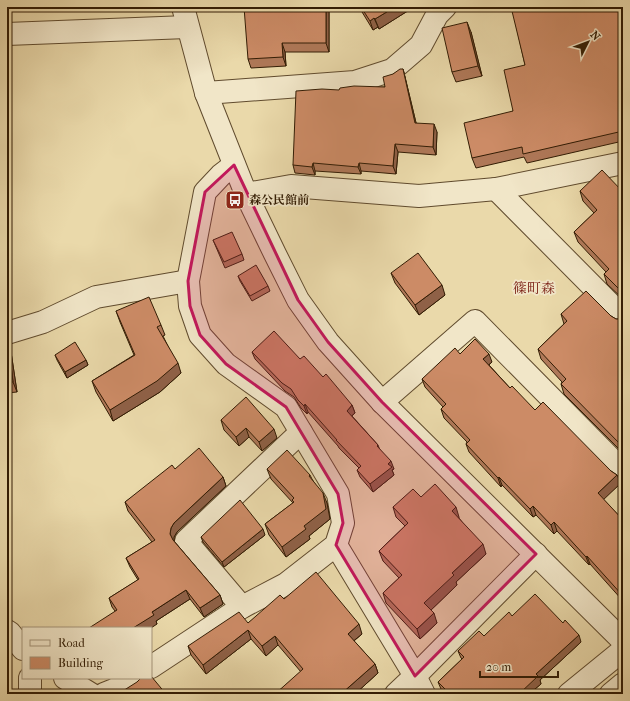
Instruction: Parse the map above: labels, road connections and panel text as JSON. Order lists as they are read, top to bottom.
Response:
{
  "districts": ["篠町森"],
  "places": {
    "bus stop": ["森公民館前"]
  },
  "legend": ["Road", "Building"],
  "scale_bar": "20 m",
  "north": "top right"
}
